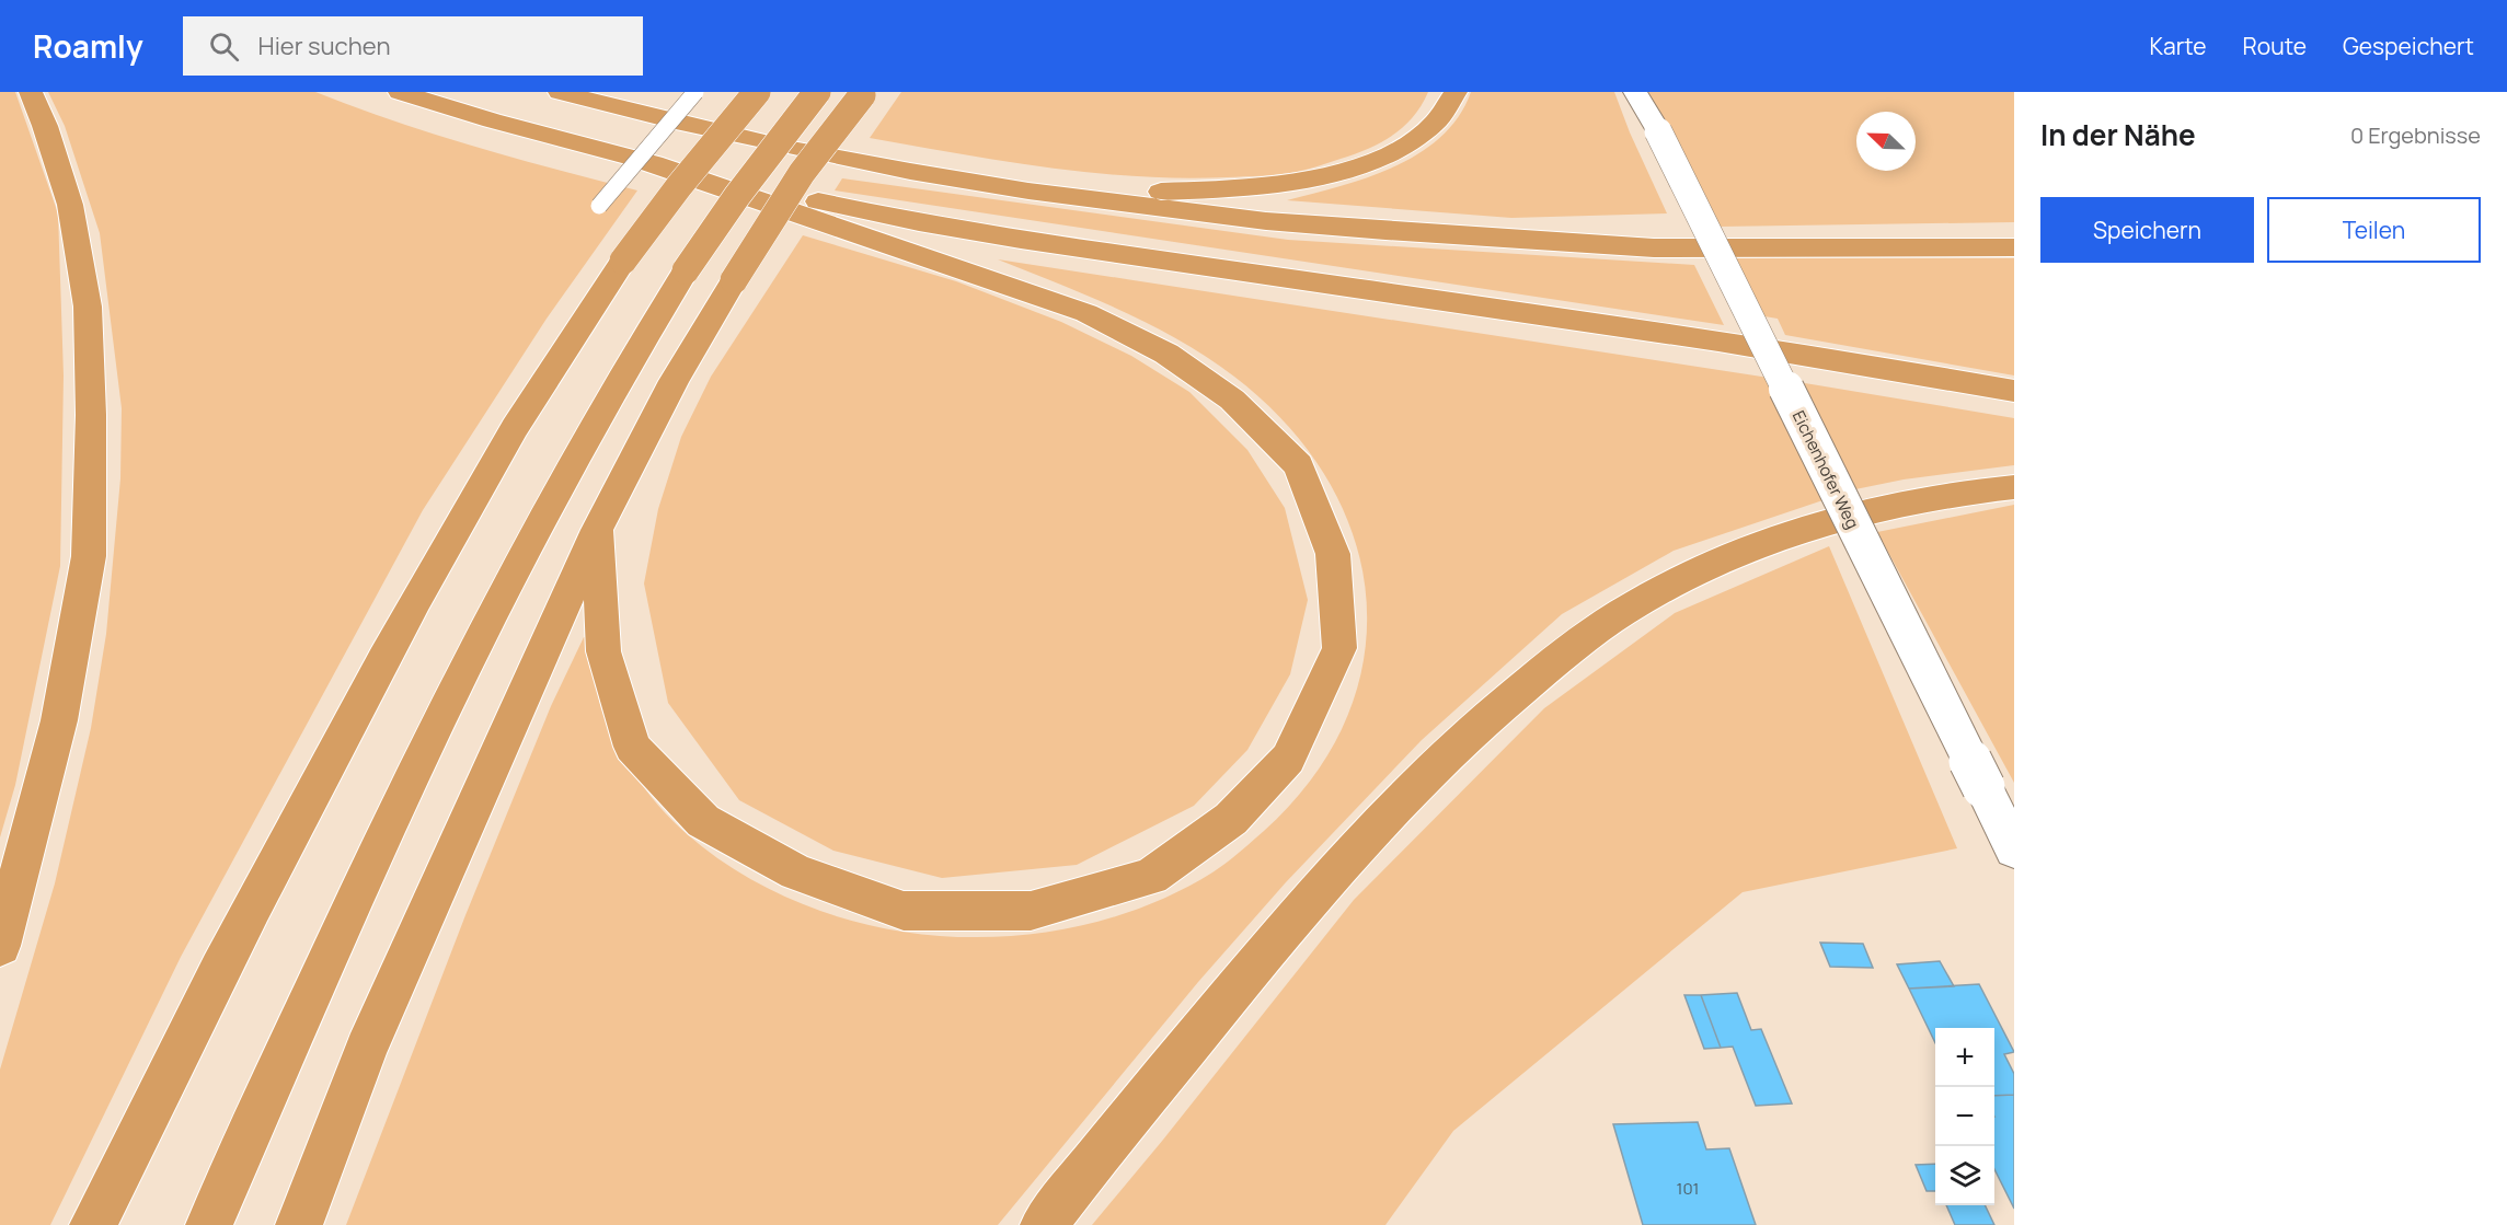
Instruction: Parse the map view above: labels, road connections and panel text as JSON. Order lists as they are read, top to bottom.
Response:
{
  "streets": {
    "street": ["Eichenhofer Weg"]
  },
  "house_numbers": ["101"],
  "north": "top left",
  "page": {
    "header": "Roamly",
    "search": "Hier suchen",
    "nav": ["Karte", "Route", "Gespeichert"],
    "heading": ["In der Nähe", "0 Ergebnisse"],
    "buttons": ["Speichern", "Teilen"],
    "map_buttons": ["+", "−"]
  }
}
